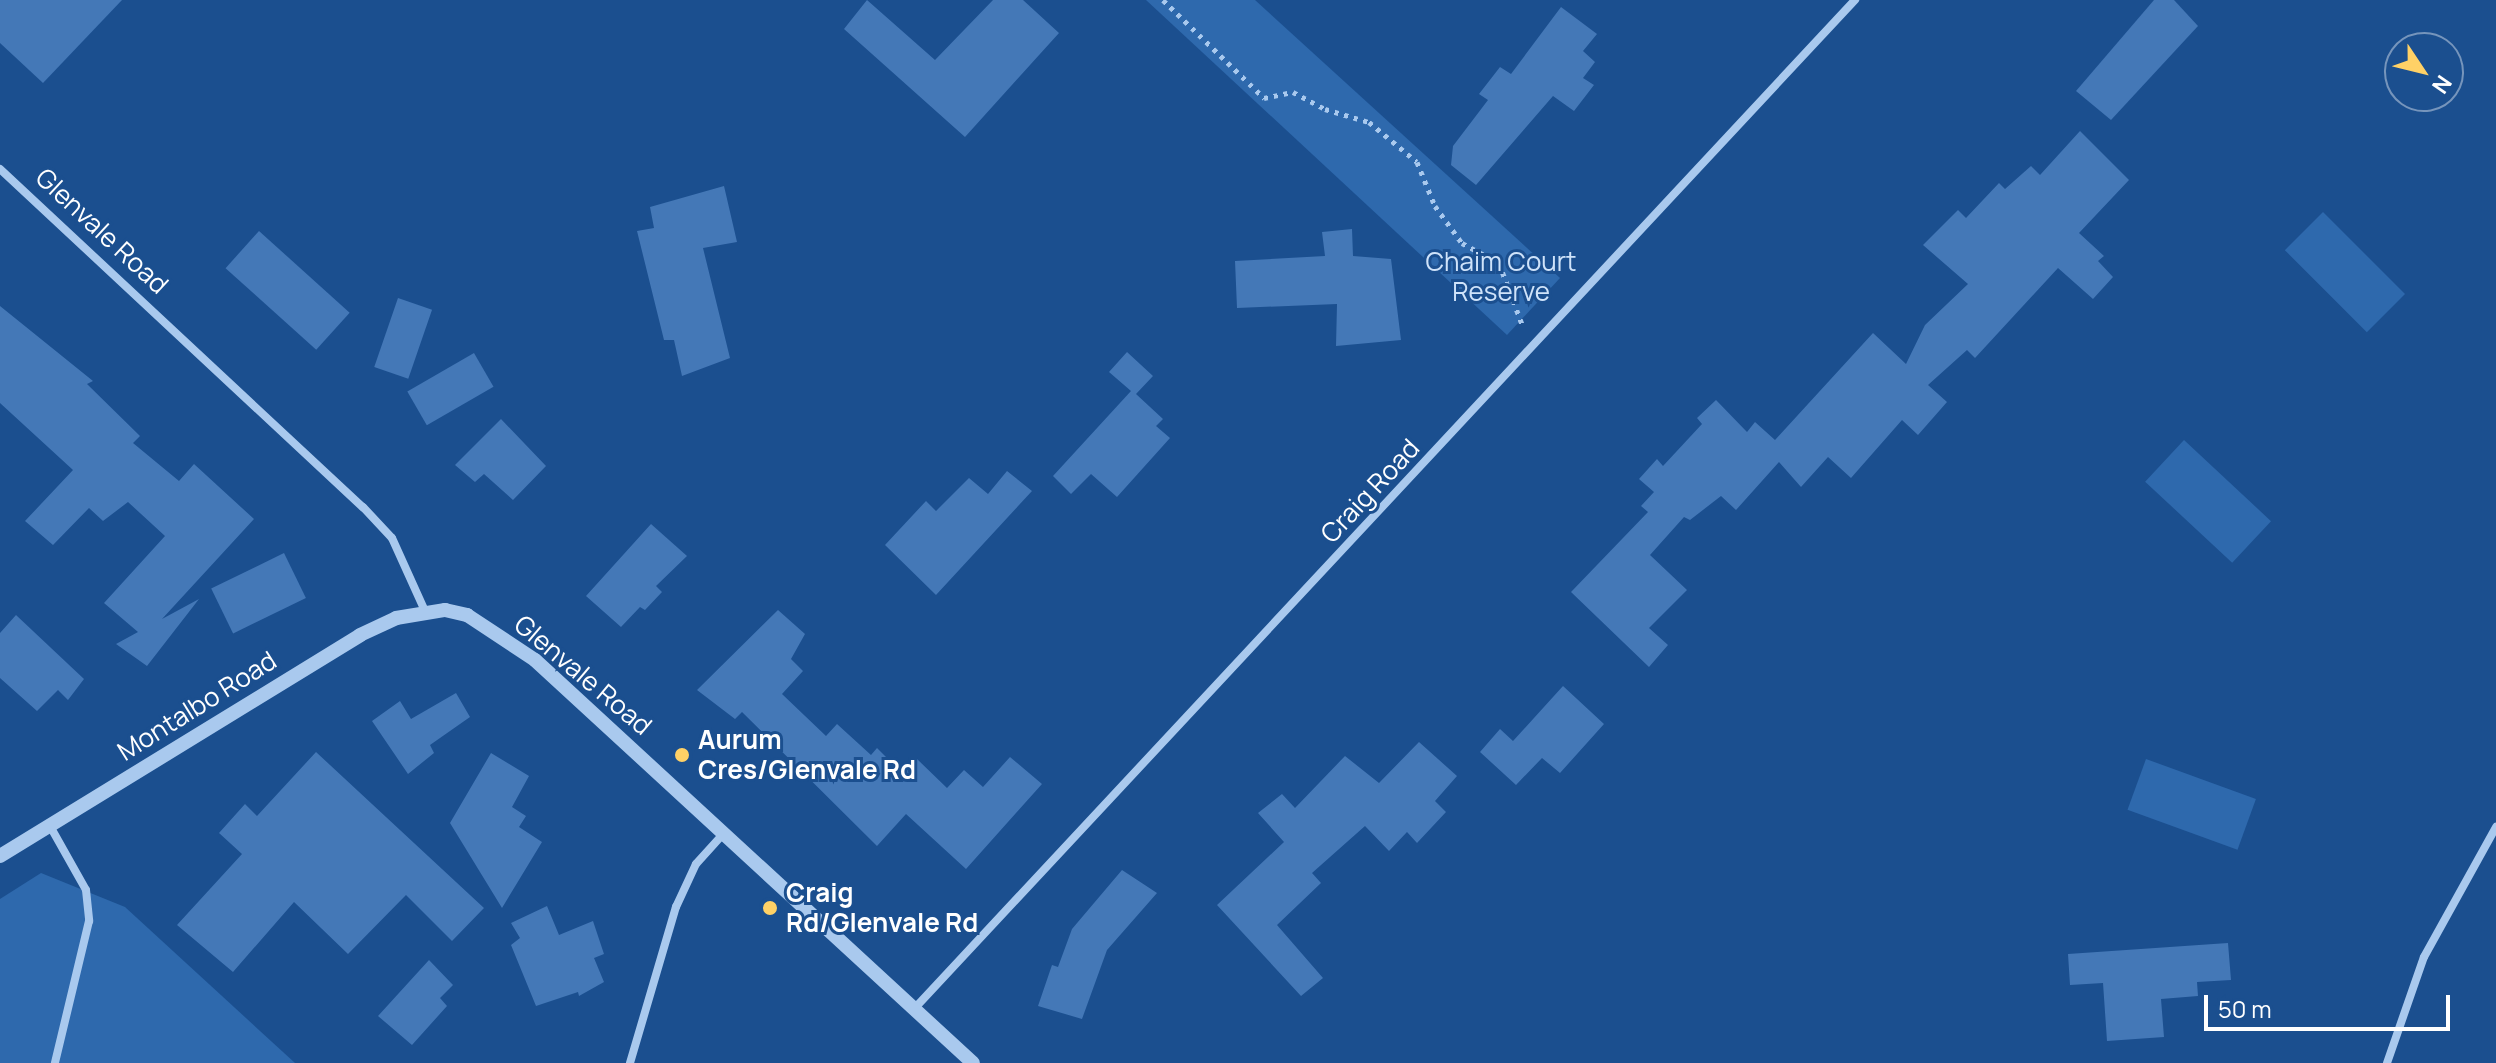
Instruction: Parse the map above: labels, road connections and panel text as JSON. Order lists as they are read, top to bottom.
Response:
{
  "streets": {
    "street": ["Glenvale Road", "Craig Road", "Montalbo Road"]
  },
  "crossings": [
    ["Glenvale Road", "Craig Road"],
    ["Glenvale Road", "Montalbo Road"]
  ],
  "parks": ["Chaim Court Reserve"],
  "places": ["Aurum Cres/Glenvale Rd", "Craig Rd/Glenvale Rd"],
  "scale_bar": "50 m",
  "north": "bottom right"
}
